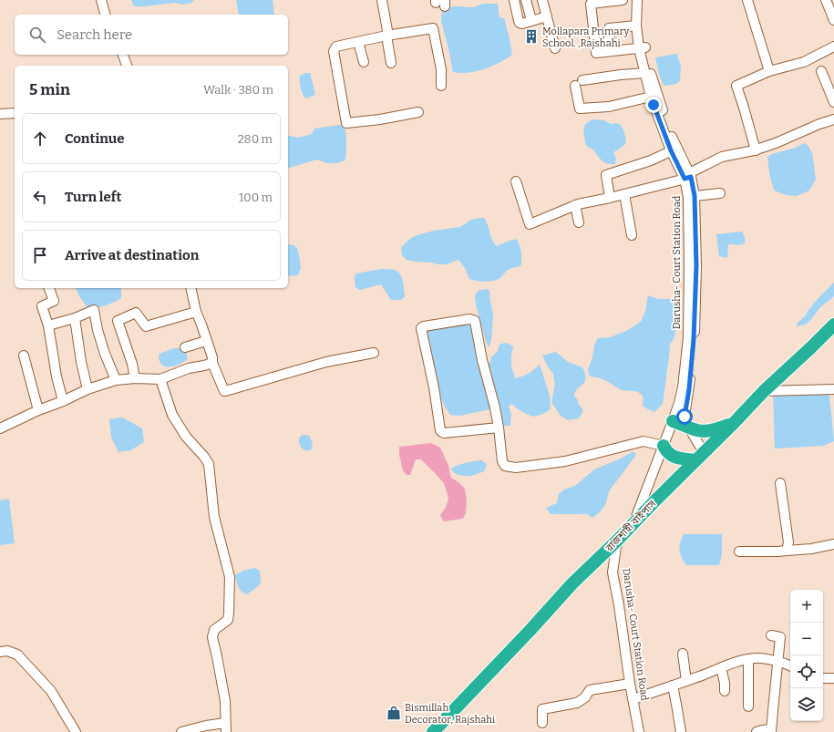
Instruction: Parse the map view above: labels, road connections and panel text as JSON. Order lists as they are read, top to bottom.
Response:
{
  "streets": {
    "highway": ["রাজশাহী বাইপাস"],
    "street": ["Darusha- Court Station Road"]
  },
  "crossings": [
    ["Darusha- Court Station Road", "রাজশাহী বাইপাস"]
  ],
  "places": {
    "building": ["Mollapara Primary School. ,Rajshahi"],
    "shop": ["Bismillah Decorator, Rajshahi"]
  },
  "page": {
    "search": "Search here",
    "heading": ["5 min", "Walk · 380 m"],
    "list": [
      ["Continue", "280 m"],
      ["Turn left", "100 m"],
      "Arrive at destination"
    ],
    "map_buttons": ["+", "−"]
  }
}
